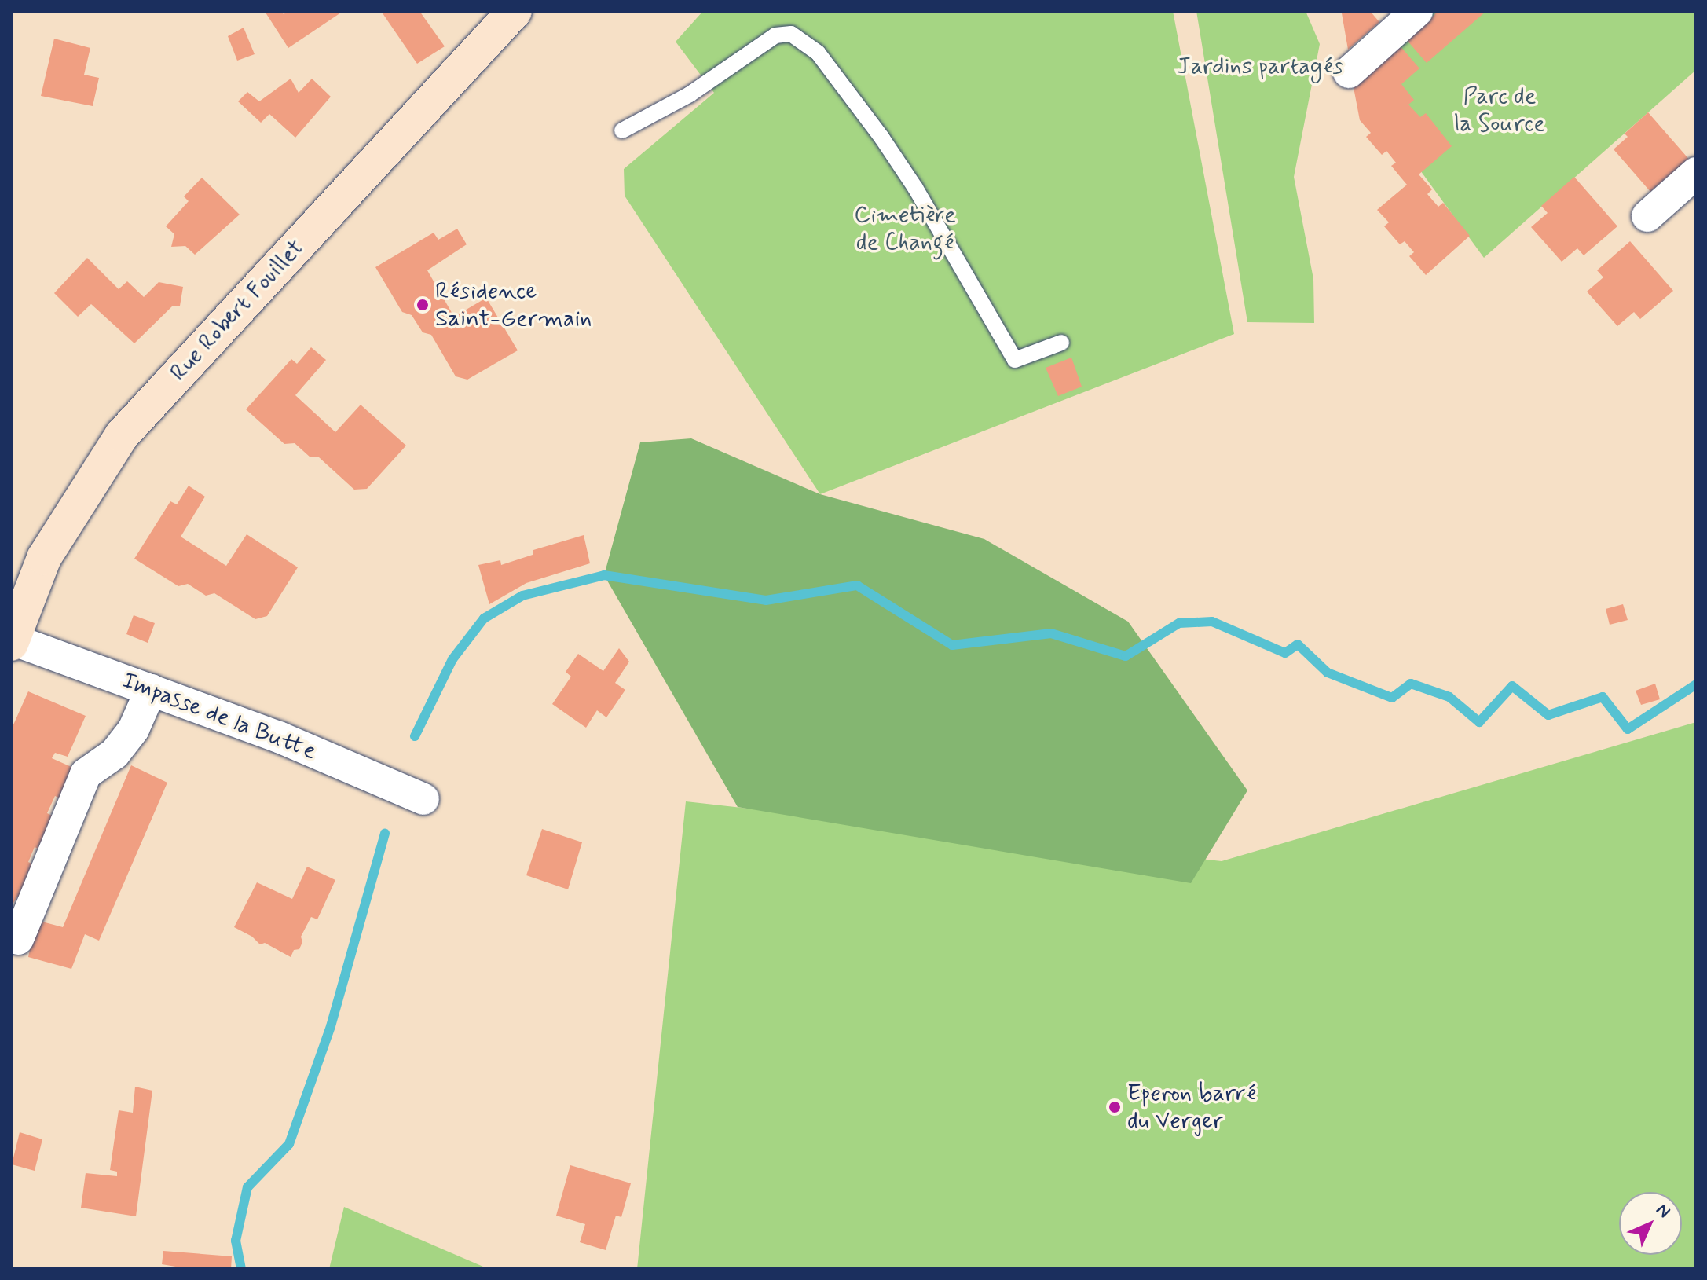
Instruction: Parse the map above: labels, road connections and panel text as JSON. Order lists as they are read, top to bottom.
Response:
{
  "streets": {
    "street": ["Rue Robert Fouillet", "Impasse de la Butte"]
  },
  "crossings": [
    ["Rue Robert Fouillet", "Impasse de la Butte"]
  ],
  "parks": ["Jardins partagés", "Parc de la Source", "Cimetière de Changé"],
  "places": ["Résidence Saint-Germain", "Eperon barré du Verger"],
  "north": "top right"
}
